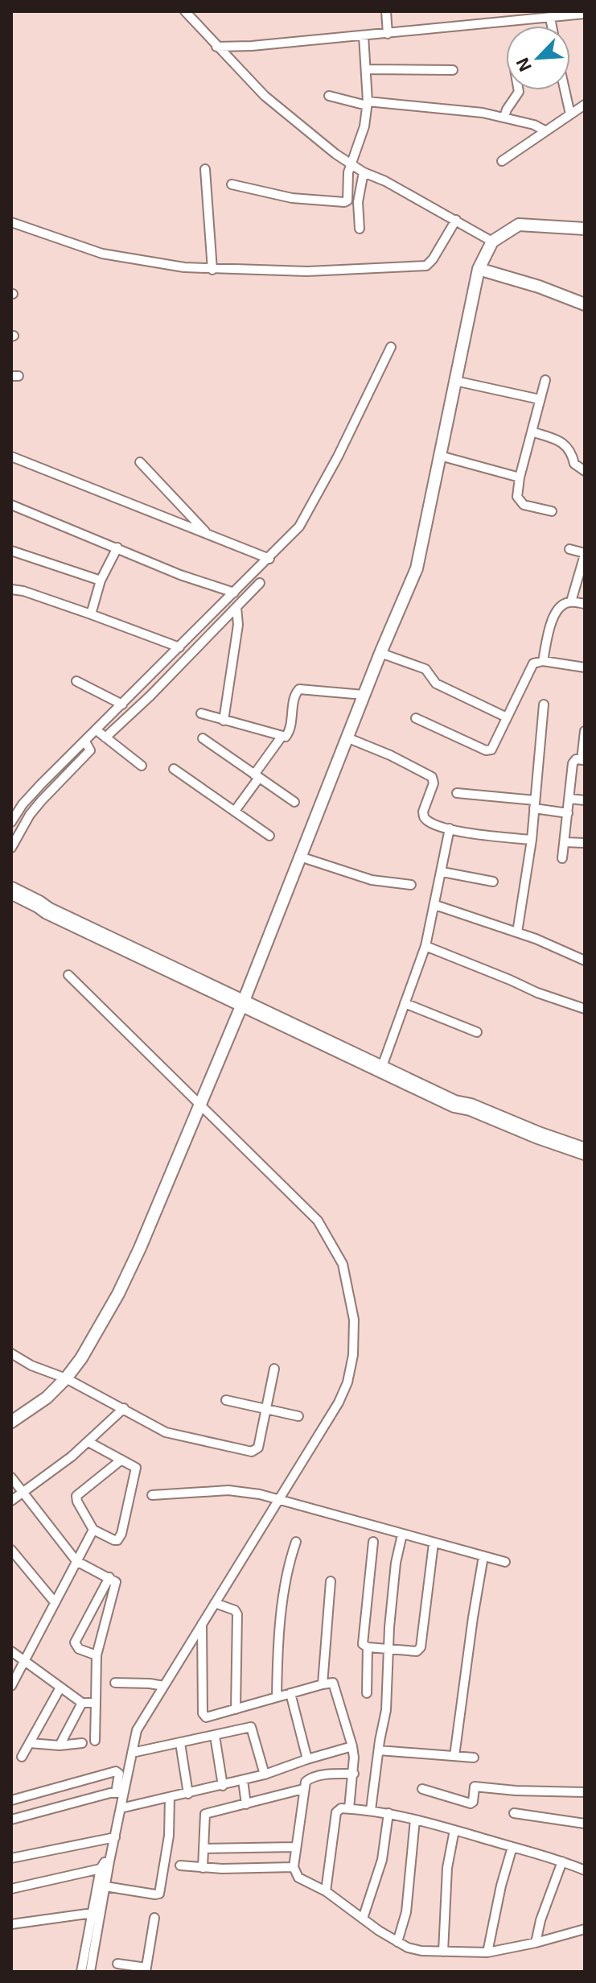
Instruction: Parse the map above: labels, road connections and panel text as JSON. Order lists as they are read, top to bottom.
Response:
{
  "north": "bottom left"
}
